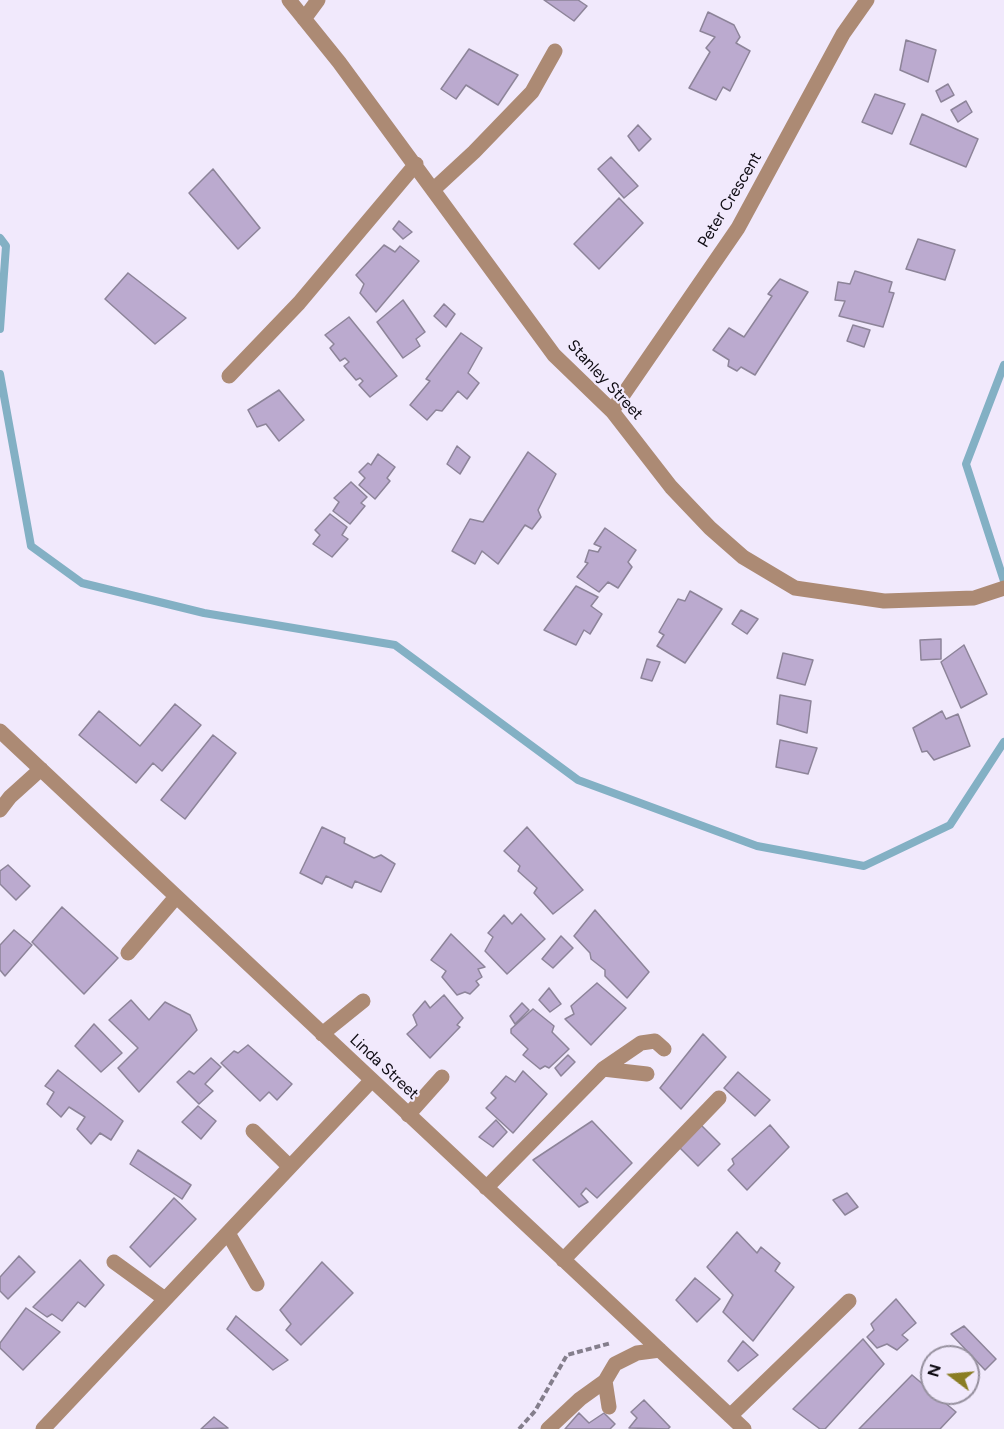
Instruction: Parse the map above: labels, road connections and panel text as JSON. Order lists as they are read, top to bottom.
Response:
{
  "streets": {
    "street": ["Peter Crescent", "Stanley Street", "Linda Street"]
  },
  "crossings": [
    ["Peter Crescent", "Stanley Street"]
  ],
  "north": "left"
}
